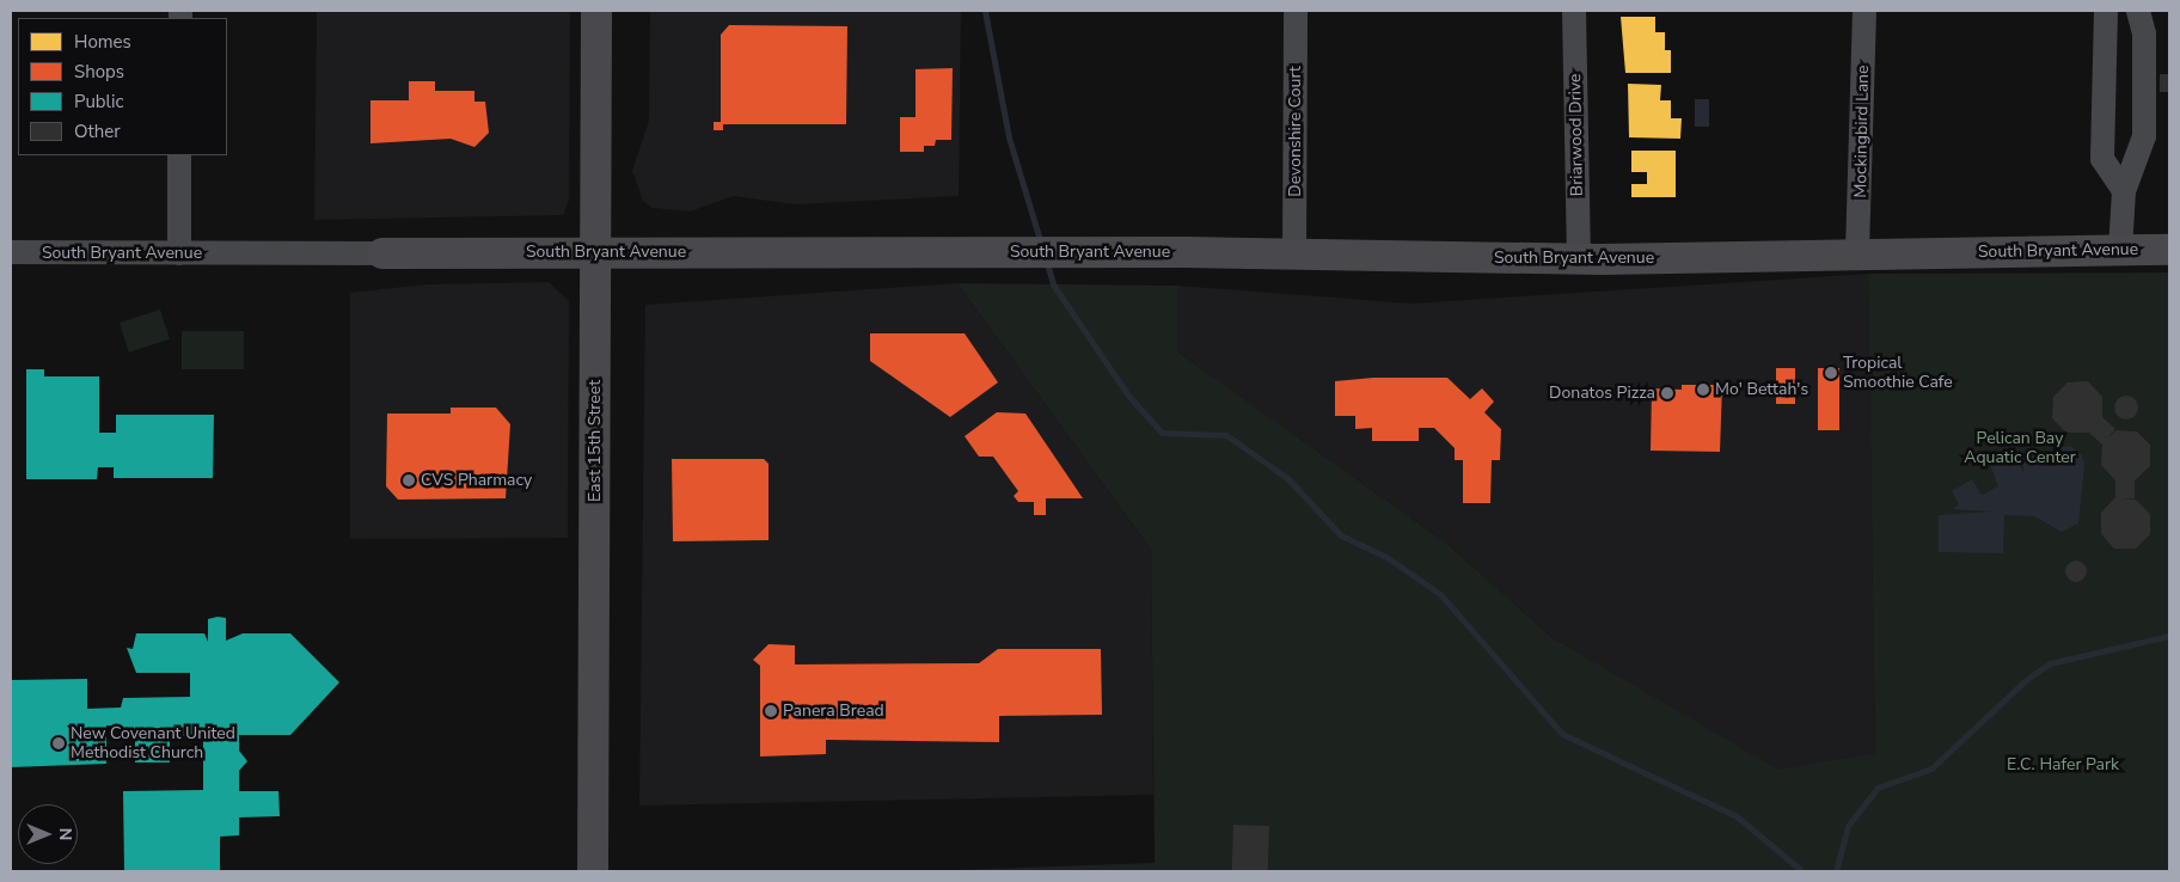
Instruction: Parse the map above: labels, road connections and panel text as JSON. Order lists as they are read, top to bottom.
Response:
{
  "streets": {
    "main road": ["South Bryant Avenue", "East 15th Street"],
    "street": ["Devonshire Court", "Mockingbird Lane", "Briarwood Drive"]
  },
  "crossings": [
    ["Devonshire Court", "South Bryant Avenue"],
    ["Mockingbird Lane", "South Bryant Avenue"],
    ["Briarwood Drive", "South Bryant Avenue"],
    ["South Bryant Avenue", "East 15th Street"]
  ],
  "parks": ["Pelican Bay Aquatic Center", "E.C. Hafer Park"],
  "places": [
    "Tropical Smoothie Cafe",
    "Mo' Bettah's",
    "Donatos Pizza",
    "CVS Pharmacy",
    "Panera Bread",
    "New Covenant United Methodist Church"
  ],
  "legend": [
    "Homes",
    "Shops",
    "Public",
    "Other"
  ],
  "north": "right"
}
